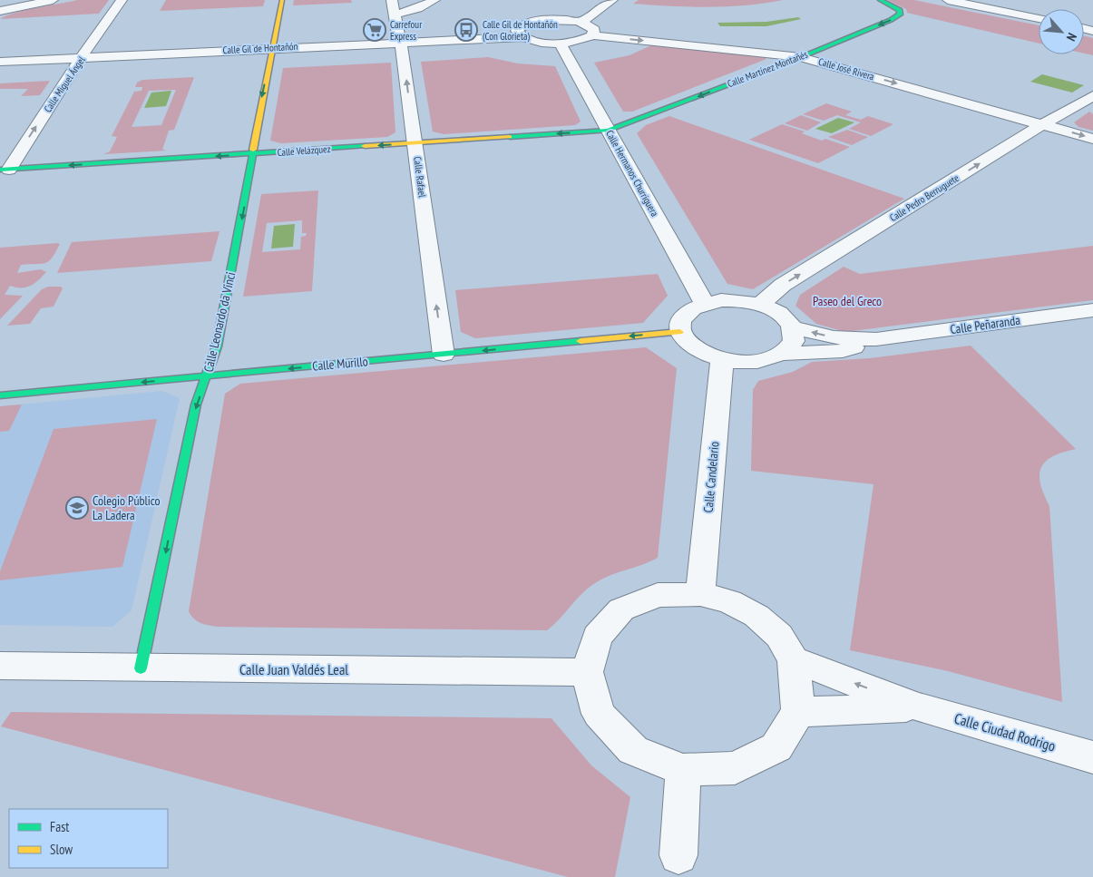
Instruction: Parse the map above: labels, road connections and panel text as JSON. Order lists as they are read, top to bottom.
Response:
{
  "streets": {
    "street": [
      "Calle Gil de Hontañón",
      "Calle Martínez Montañés",
      "Calle José Rivera",
      "Calle Miguel Ángel",
      "Calle Velázquez",
      "Calle Hermanos Churriguera",
      "Calle Rafael",
      "Calle Pedro Berruguete",
      "Calle Leonardo da Vinci",
      "Calle Peñaranda",
      "Calle Murillo",
      "Calle Candelario",
      "Calle Juan Valdés Leal",
      "Calle Ciudad Rodrigo"
    ]
  },
  "crossings": [
    ["Calle Gil de Hontañón", "Calle Miguel Ángel"],
    ["Calle Gil de Hontañón", "Calle Rafael"],
    ["Calle Gil de Hontañón", "Calle Leonardo da Vinci"],
    ["Calle Martínez Montañés", "Calle José Rivera"],
    ["Calle Martínez Montañés", "Calle Velázquez"],
    ["Calle Martínez Montañés", "Calle Hermanos Churriguera"],
    ["Calle José Rivera", "Calle Pedro Berruguete"],
    ["Calle Miguel Ángel", "Calle Velázquez"],
    ["Calle Velázquez", "Calle Hermanos Churriguera"],
    ["Calle Velázquez", "Calle Rafael"],
    ["Calle Velázquez", "Calle Leonardo da Vinci"],
    ["Calle Rafael", "Calle Murillo"],
    ["Calle Leonardo da Vinci", "Calle Murillo"],
    ["Calle Leonardo da Vinci", "Calle Juan Valdés Leal"],
    ["Calle Peñaranda", "Calle Murillo"],
    ["Calle Peñaranda", "Calle Candelario"]
  ],
  "one_way": [
    "Calle Martínez Montañés",
    "Calle José Rivera",
    "Calle Miguel Ángel",
    "Calle Velázquez",
    "Calle Rafael",
    "Calle Pedro Berruguete",
    "Calle Leonardo da Vinci",
    "Calle Murillo"
  ],
  "parks": ["Paseo del Greco"],
  "places": {
    "supermarket": ["Carrefour Express"],
    "bus stop": ["Calle Gil de Hontañón (Con Glorieta)"],
    "school or university": ["Colegio Público La Ladera"]
  },
  "legend": ["Fast", "Slow"],
  "north": "bottom right"
}
